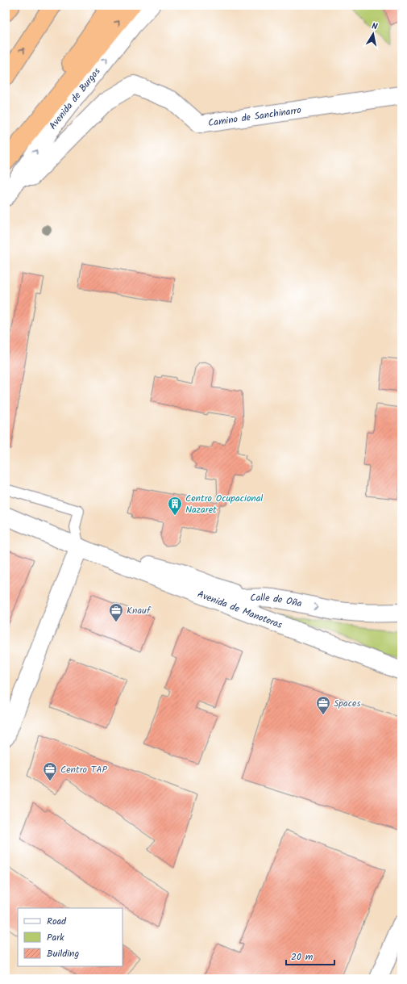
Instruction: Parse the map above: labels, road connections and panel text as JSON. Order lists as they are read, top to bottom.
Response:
{
  "streets": {
    "street": [
      "Avenida de Burgos",
      "Camino de Sanchinarro",
      "Calle de Oña",
      "Avenida de Manoteras"
    ]
  },
  "crossings": [
    ["Avenida de Burgos", "Camino de Sanchinarro"],
    ["Calle de Oña", "Avenida de Manoteras"]
  ],
  "one_way": ["Avenida de Burgos", "Calle de Oña"],
  "places": {
    "building": ["Centro Ocupacional Nazaret"],
    "office": ["Knauf", "Spaces", "Centro TAP"]
  },
  "legend": ["Road", "Park", "Building"],
  "scale_bar": "20 m",
  "north": "top"
}
